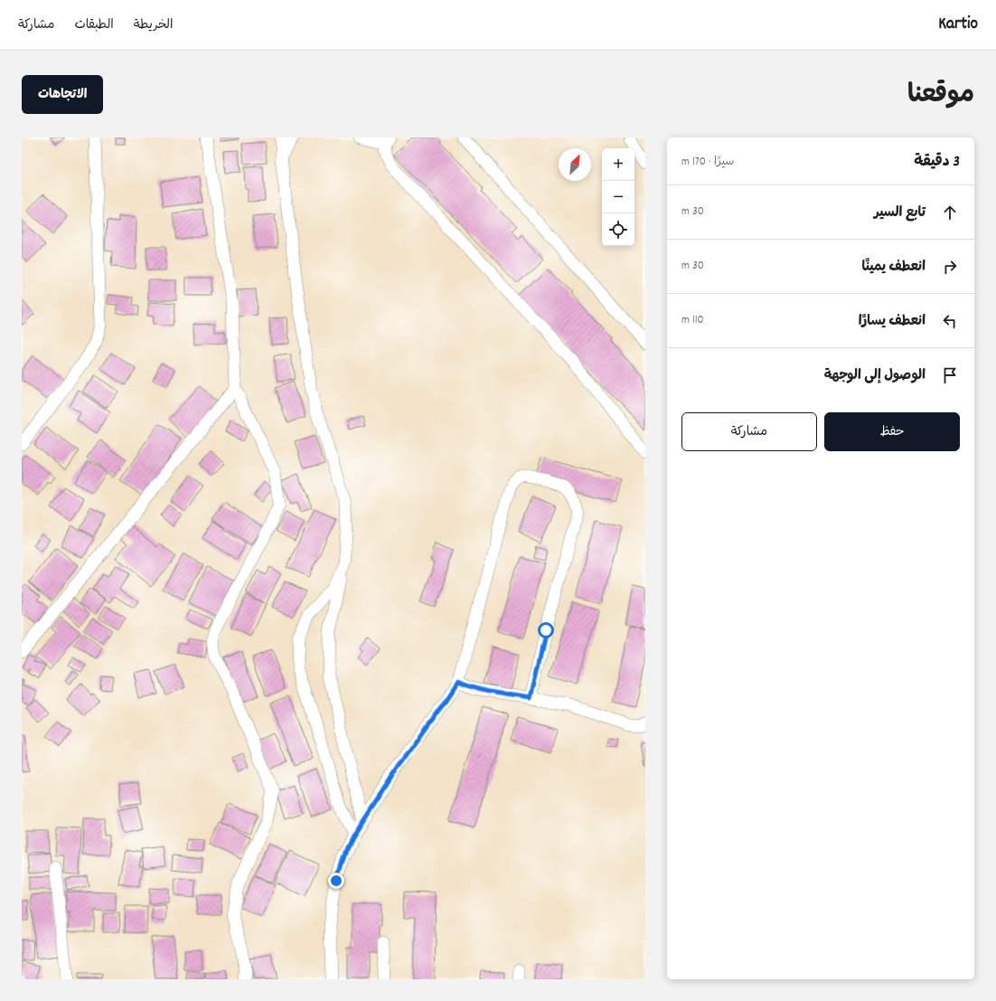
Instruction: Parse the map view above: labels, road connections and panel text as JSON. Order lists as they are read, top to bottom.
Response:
{
  "north": "top right",
  "page": {
    "header": "Kartio",
    "nav": ["الخريطة", "الطبقات", "مشاركة"],
    "title": "موقعنا",
    "buttons": [
      "الاتجاهات",
      ["حفظ", "مشاركة"]
    ],
    "heading": ["3 دقيقة", "سيرًا · 170 m"],
    "map_buttons": ["+", "−"],
    "list": [
      ["تابع السير", "30 m"],
      ["انعطف يمينًا", "30 m"],
      ["انعطف يسارًا", "110 m"],
      "الوصول إلى الوجهة"
    ]
  }
}
